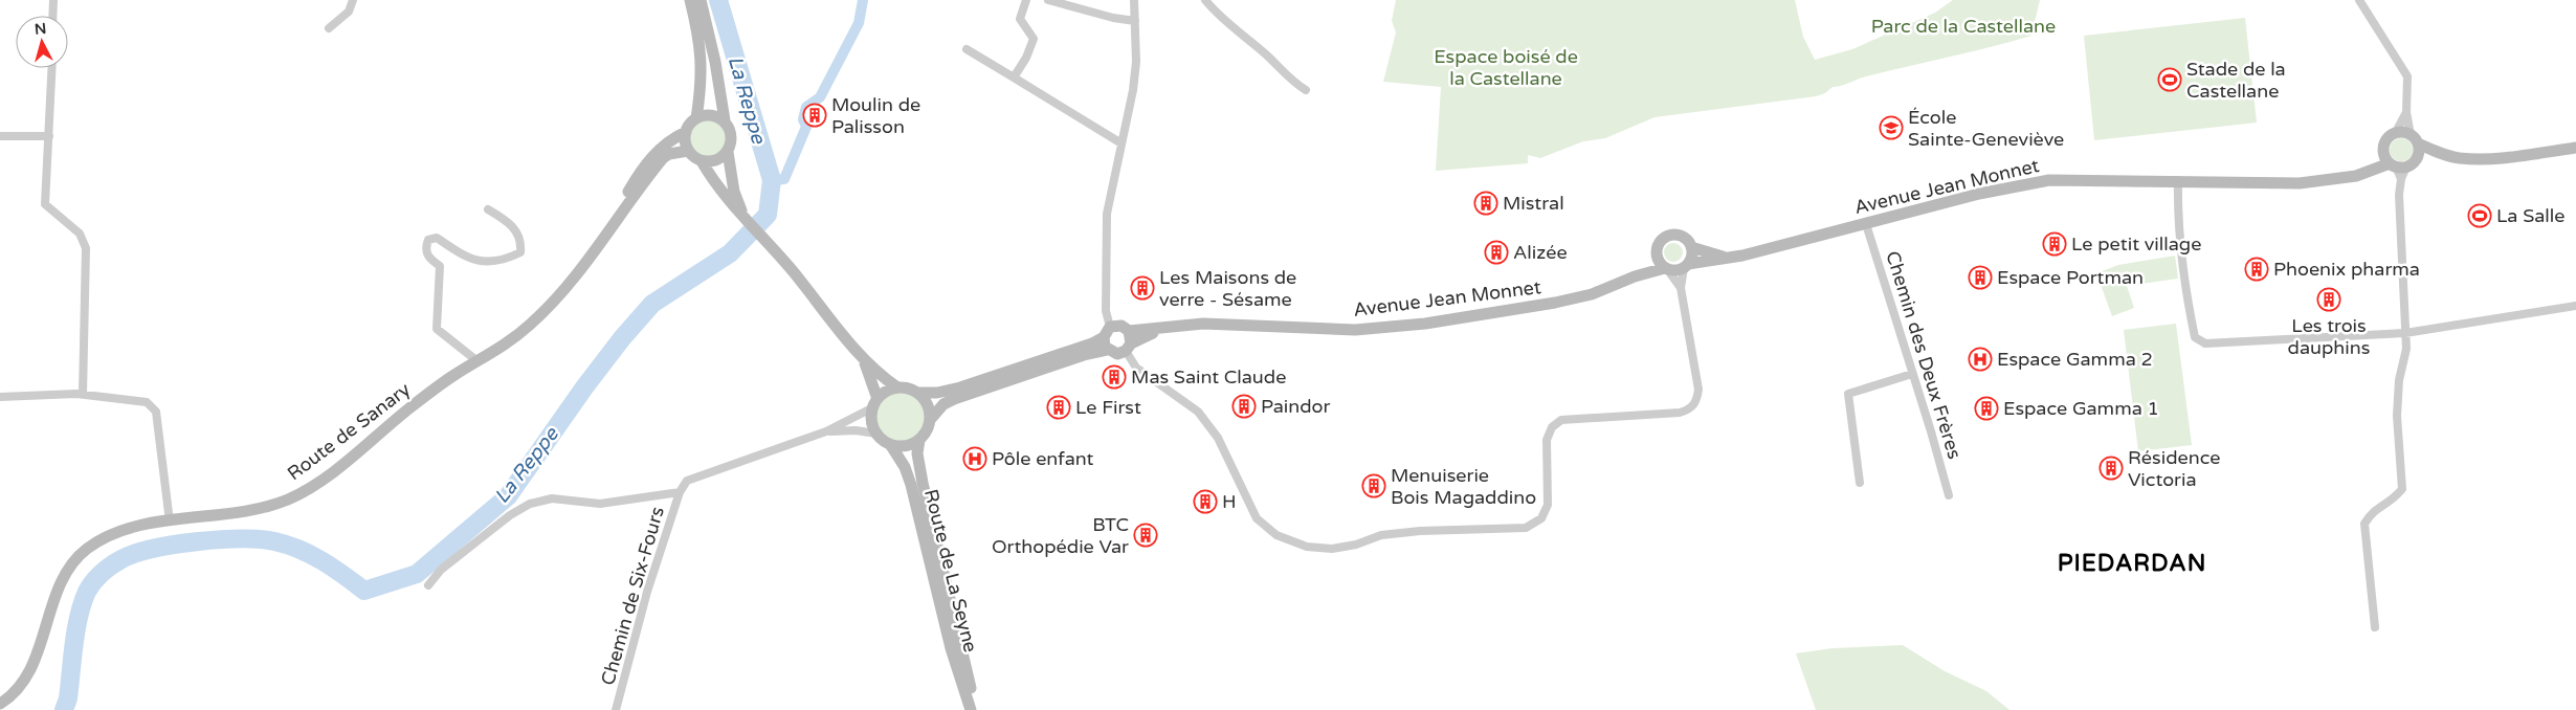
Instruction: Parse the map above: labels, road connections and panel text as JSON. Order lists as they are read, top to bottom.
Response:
{
  "streets": {
    "main road": ["Avenue Jean Monnet", "Route de Sanary", "Route de La Seyne"],
    "street": ["Chemin des Deux Frères", "Chemin de Six-Fours"]
  },
  "crossings": [
    ["Avenue Jean Monnet", "Chemin des Deux Frères"],
    ["Avenue Jean Monnet", "Route de La Seyne"]
  ],
  "districts": ["PIEDARDAN"],
  "water": ["La Reppe"],
  "parks": ["Parc de la Castellane", "Espace boisé de la Castellane"],
  "places": {
    "sports": ["Stade de la Castellane", "La Salle"],
    "building": [
      "Moulin de Palisson",
      "Mistral",
      "Le petit village",
      "Alizée",
      "Phoenix pharma",
      "Espace Portman",
      "Les Maisons de verre - Sésame",
      "Les trois dauphins",
      "Mas Saint Claude",
      "Paindor",
      "Le First",
      "Espace Gamma 1",
      "Résidence Victoria",
      "Menuiserie Bois Magaddino",
      "H",
      "BTC Orthopédie Var"
    ],
    "school or university": ["École Sainte-Geneviève"],
    "hospital": ["Espace Gamma 2", "Pôle enfant"]
  },
  "north": "top"
}
